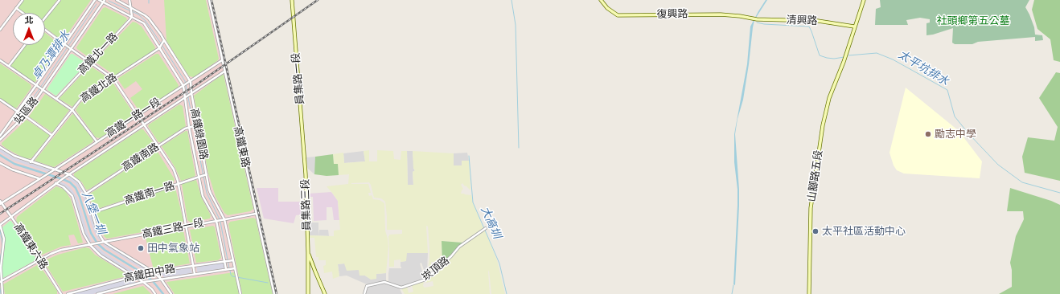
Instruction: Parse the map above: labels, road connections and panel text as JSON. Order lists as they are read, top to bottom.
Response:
{
  "streets": {
    "main road": [
      "復興路",
      "清興路",
      "員集路一段",
      "山腳路五段",
      "員集路三段"
    ],
    "street": [
      "高鐵北一路",
      "高鐵北路",
      "站區路",
      "高鐵一路一段",
      "高鐵綠園路",
      "高鐵東路",
      "高鐵南路",
      "高鐵南一路",
      "高鐵三路一段",
      "高鐵東六路",
      "崁頂路",
      "高鐵田中路"
    ]
  },
  "crossings": [
    ["復興路", "清興路"],
    ["清興路", "山腳路五段"],
    ["高鐵北一路", "高鐵綠園路"],
    ["員集路一段", "員集路三段"],
    ["高鐵北路", "高鐵綠園路"],
    ["站區路", "高鐵綠園路"],
    ["高鐵一路一段", "高鐵綠園路"],
    ["高鐵一路一段", "高鐵東路"],
    ["高鐵一路一段", "高鐵東六路"],
    ["高鐵綠園路", "高鐵南路"],
    ["高鐵綠園路", "高鐵南一路"],
    ["高鐵綠園路", "高鐵三路一段"],
    ["高鐵綠園路", "高鐵田中路"],
    ["高鐵東路", "高鐵三路一段"],
    ["高鐵三路一段", "高鐵東六路"]
  ],
  "water": [
    "卓乃潭排水",
    "太平坑排水",
    "八堡一圳",
    "大高圳"
  ],
  "parks": ["社頭鄉第五公墓"],
  "places": ["勵志中學", "太平社區活動中心", "田中氣象站"],
  "north": "top"
}
